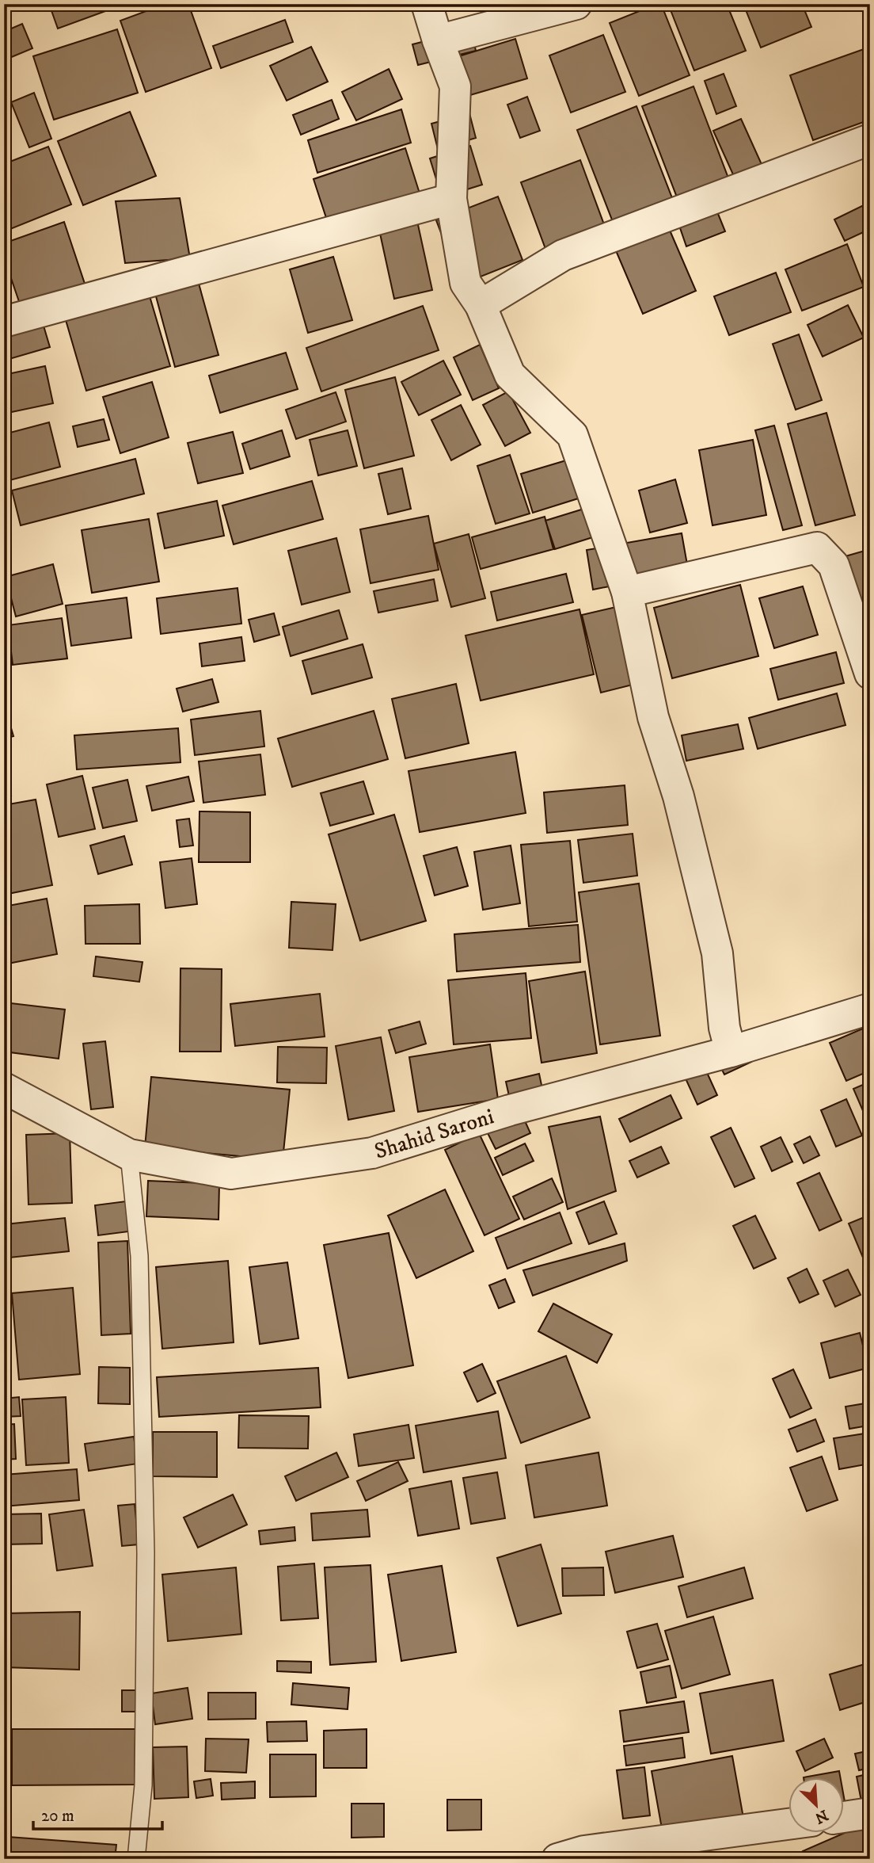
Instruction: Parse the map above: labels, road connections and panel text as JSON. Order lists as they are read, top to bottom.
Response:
{
  "streets": {
    "street": ["Shahid Saroni"]
  },
  "scale_bar": "20 m",
  "north": "bottom right"
}
